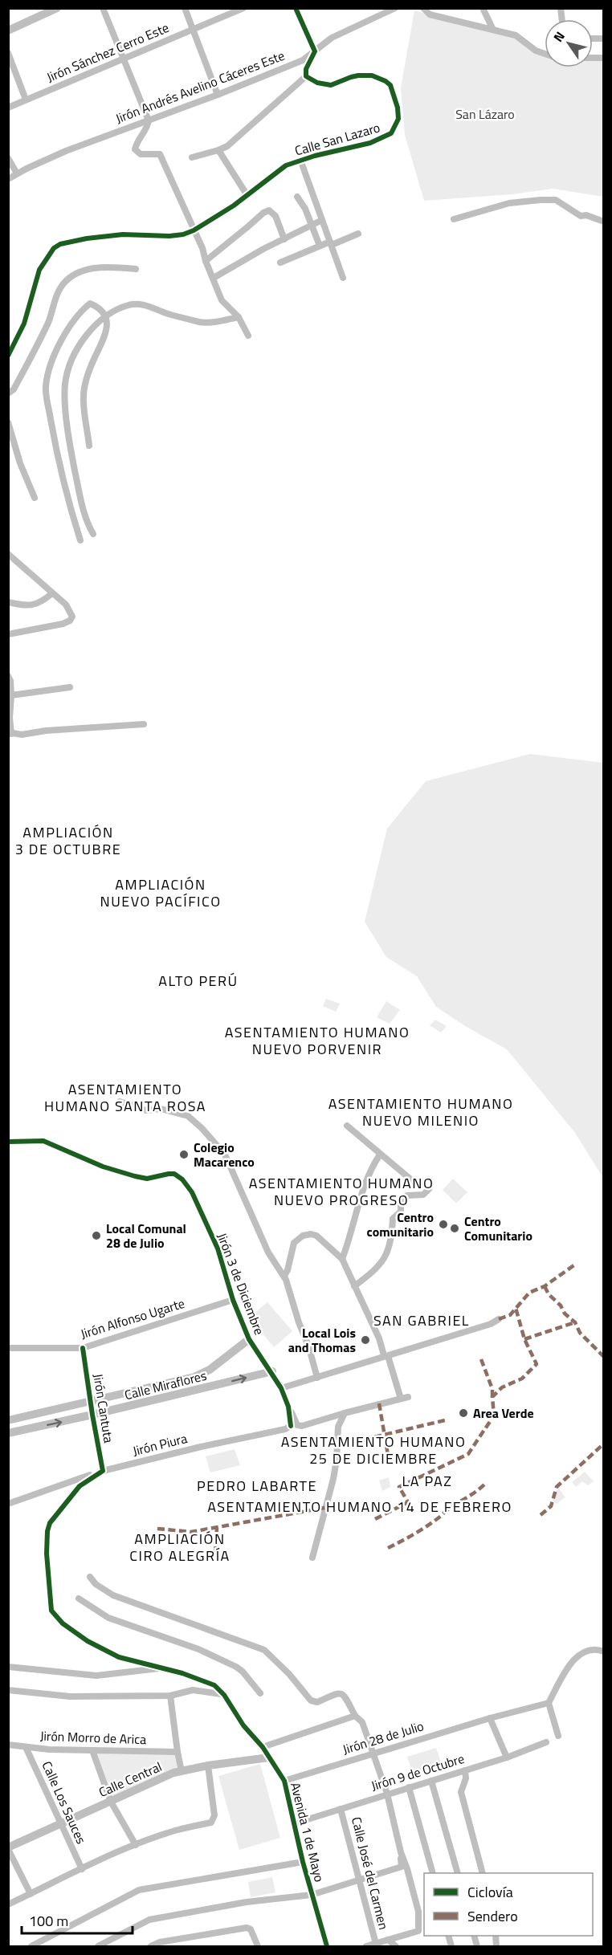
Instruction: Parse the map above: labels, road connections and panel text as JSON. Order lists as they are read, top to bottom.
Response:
{
  "streets": {
    "street": [
      "Jirón Sánchez Cerro Este",
      "Jirón Andrés Avelino Cáceres Este",
      "Calle San Lazaro",
      "Jirón 3 de Diciembre",
      "Jirón Alfonso Ugarte",
      "Calle Miraflores",
      "Jirón Cantuta",
      "Jirón Piura",
      "Jirón Morro de Arica",
      "Jirón 28 de Julio",
      "Jirón 9 de Octubre",
      "Calle Central",
      "Calle Los Sauces",
      "Avenida 1 de Mayo",
      "Calle José del Carmen"
    ]
  },
  "crossings": [
    ["Jirón 3 de Diciembre", "Jirón Alfonso Ugarte"],
    ["Jirón 3 de Diciembre", "Calle Miraflores"],
    ["Jirón 3 de Diciembre", "Jirón Piura"],
    ["Jirón Alfonso Ugarte", "Jirón Cantuta"],
    ["Calle Miraflores", "Jirón Cantuta"],
    ["Jirón Cantuta", "Jirón Piura"],
    ["Jirón Cantuta", "Avenida 1 de Mayo"],
    ["Jirón Piura", "Avenida 1 de Mayo"],
    ["Jirón Morro de Arica", "Calle Los Sauces"],
    ["Jirón 28 de Julio", "Avenida 1 de Mayo"],
    ["Jirón 9 de Octubre", "Avenida 1 de Mayo"],
    ["Jirón 9 de Octubre", "Calle José del Carmen"],
    ["Calle Central", "Calle Los Sauces"],
    ["Calle Central", "Avenida 1 de Mayo"]
  ],
  "districts": [
    "AMPLIACIÓN 3 DE OCTUBRE",
    "AMPLIACIÓN NUEVO PACÍFICO",
    "ALTO PERÚ",
    "ASENTAMIENTO HUMANO NUEVO PORVENIR",
    "ASENTAMIENTO HUMANO SANTA ROSA",
    "ASENTAMIENTO HUMANO NUEVO MILENIO",
    "ASENTAMIENTO HUMANO NUEVO PROGRESO",
    "SAN GABRIEL",
    "ASENTAMIENTO HUMANO 25 DE DICIEMBRE",
    "LA PAZ",
    "PEDRO LABARTE",
    "ASENTAMIENTO HUMANO 14 DE FEBRERO",
    "AMPLIACIÓN CIRO ALEGRÍA"
  ],
  "parks": ["San Lázaro"],
  "places": [
    "Colegio Macarenco",
    "Centro comunitario",
    "Centro Comunitario",
    "Local Comunal 28 de Julio",
    "Local Lois and Thomas",
    "Area Verde"
  ],
  "legend": ["Ciclovía", "Sendero"],
  "scale_bar": "100 m",
  "north": "top left"
}
